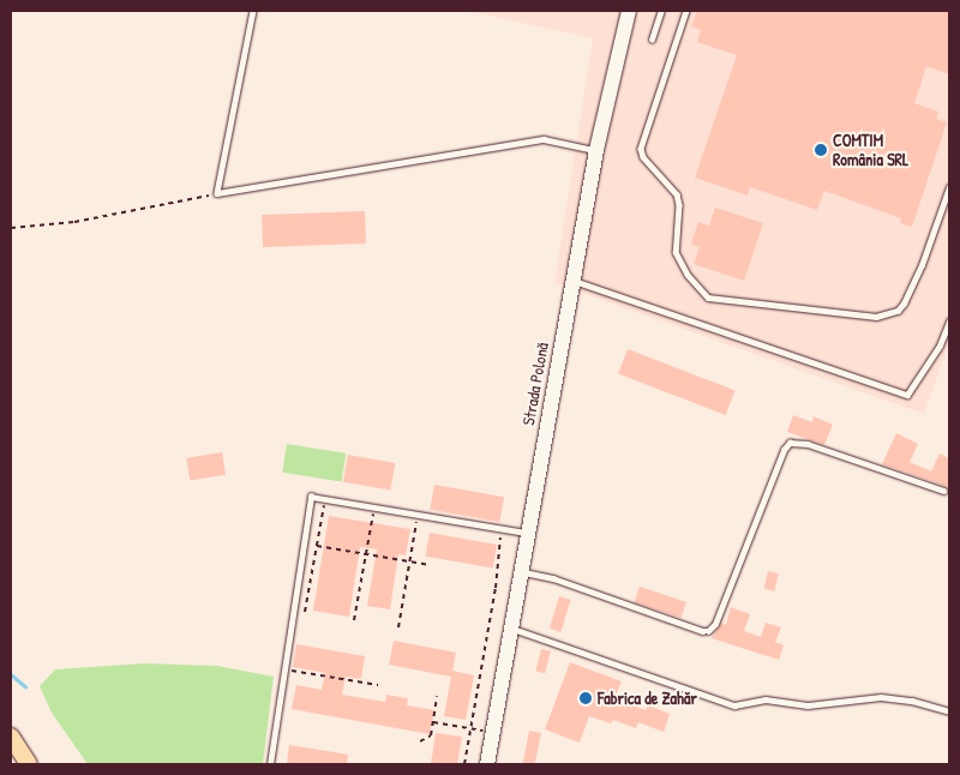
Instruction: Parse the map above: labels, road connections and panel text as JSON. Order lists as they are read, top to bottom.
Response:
{
  "streets": {
    "main road": ["Strada Polonă"]
  },
  "places": ["COMTIM România SRL", "Fabrica de Zahăr"]
}
